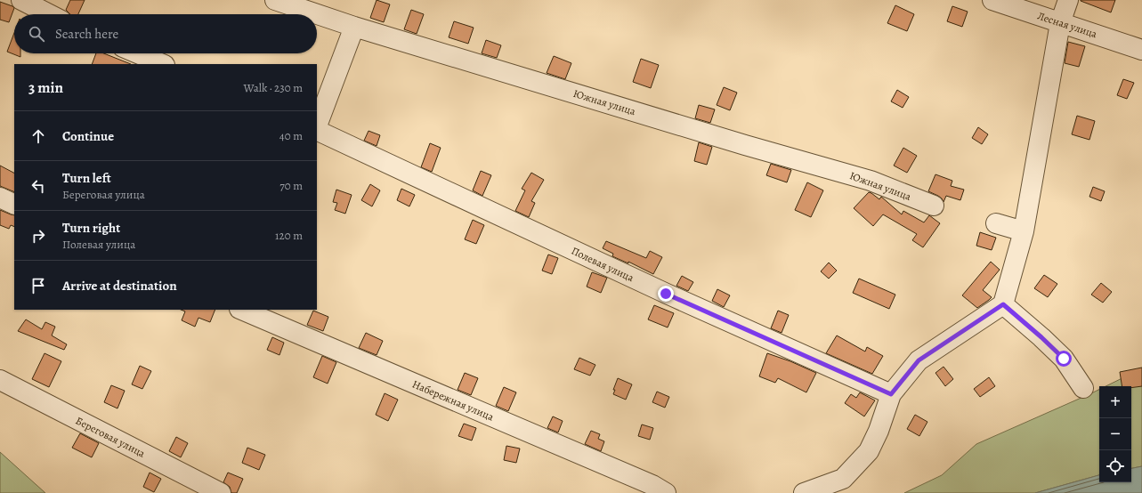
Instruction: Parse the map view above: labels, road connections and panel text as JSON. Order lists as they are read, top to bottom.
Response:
{
  "streets": {
    "street": [
      "Лесная улица",
      "Южная улица",
      "Полевая улица",
      "Набережная улица",
      "Береговая улица"
    ]
  },
  "page": {
    "search": "Search here",
    "heading": ["3 min", "Walk · 230 m"],
    "list": [
      ["Continue", "40 m"],
      ["Turn left", "Береговая улица", "70 m"],
      ["Turn right", "Полевая улица", "120 m"],
      "Arrive at destination"
    ],
    "map_buttons": ["+", "−"]
  }
}
